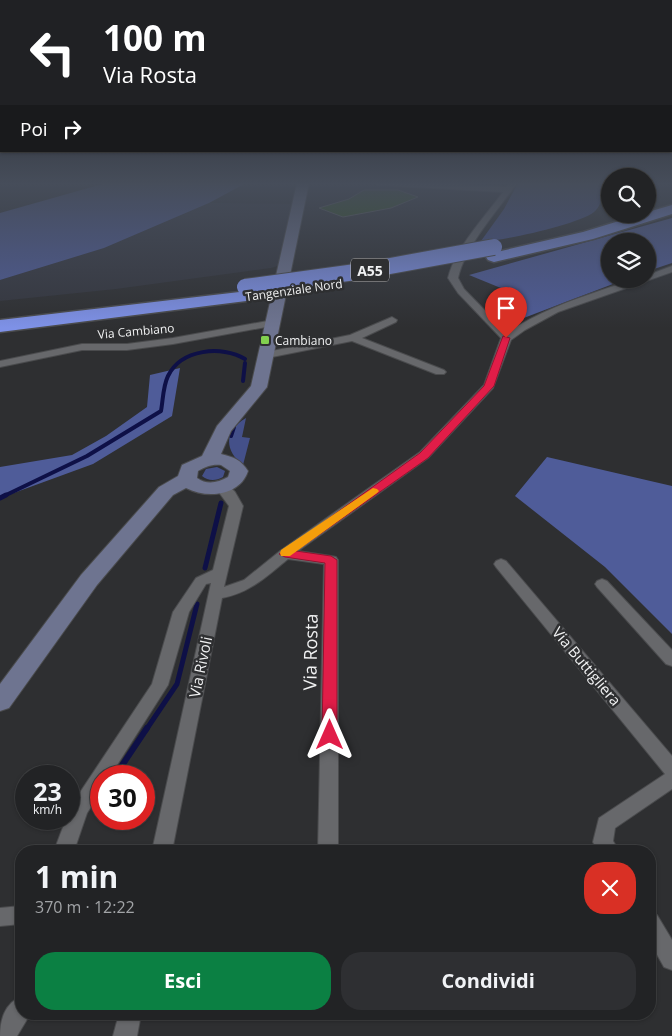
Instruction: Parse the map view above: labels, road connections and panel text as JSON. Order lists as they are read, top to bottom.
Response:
{
  "streets": {
    "highway": ["A55", "Tangenziale Nord"],
    "street": [
      "Via Cambiano",
      "Via Rosta",
      "Via Buttigliera",
      "Via Rivoli"
    ]
  },
  "places": {
    "transit": ["Cambiano"]
  },
  "page": {
    "turn": ["100 m", "Via Rosta"],
    "then": "Poi",
    "speed": "23 km/h",
    "limit": "30",
    "heading": ["1 min", "370 m · 12:22"],
    "buttons": ["Esci", "Condividi"]
  }
}
